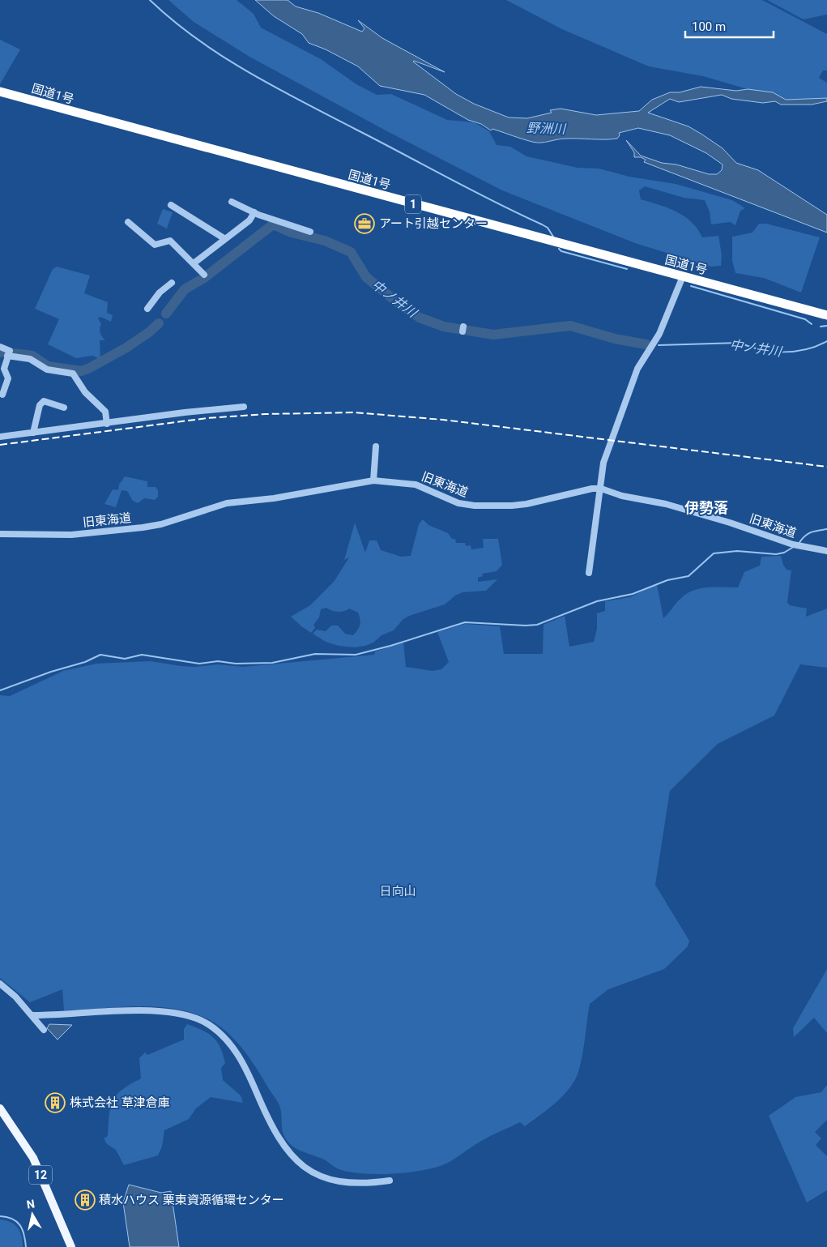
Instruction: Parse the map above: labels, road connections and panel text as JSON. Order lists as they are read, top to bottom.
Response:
{
  "streets": {
    "highway": ["国道1号", "1"],
    "main road": ["12"],
    "street": ["旧東海道"]
  },
  "districts": ["伊勢落"],
  "water": ["野洲川", "中ノ井川"],
  "parks": ["日向山"],
  "places": {
    "office": ["アート引越センター"],
    "building": ["株式会社 草津倉庫", "積水ハウス 栗東資源循環センター"]
  },
  "scale_bar": "100 m",
  "north": "top"
}
